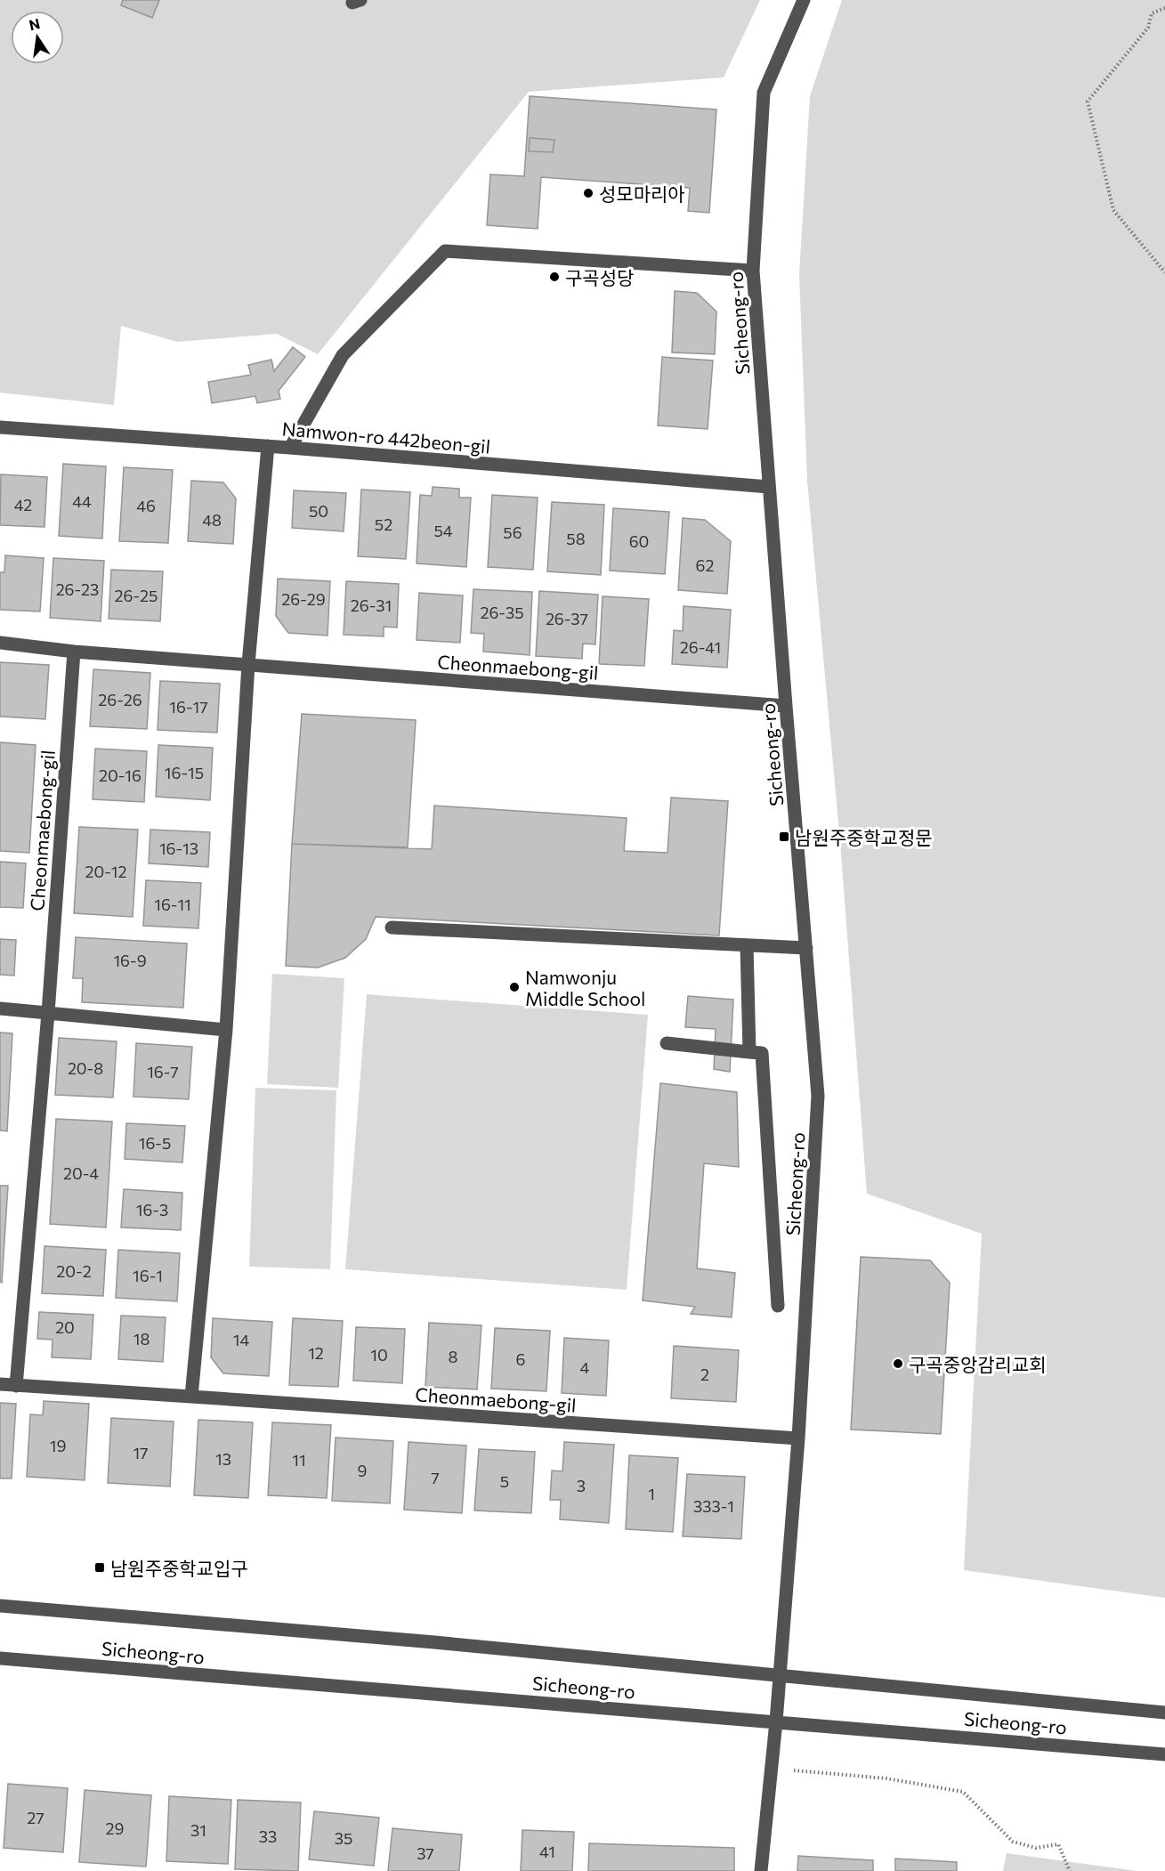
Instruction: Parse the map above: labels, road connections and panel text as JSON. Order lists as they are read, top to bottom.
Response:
{
  "streets": {
    "street": ["Sicheong-ro", "Namwon-ro 442beon-gil", "Cheonmaebong-gil"]
  },
  "crossings": [
    ["Sicheong-ro", "Namwon-ro 442beon-gil"],
    ["Sicheong-ro", "Cheonmaebong-gil"]
  ],
  "places": {
    "other": [
      "성모마리아",
      "구곡성당",
      "Namwonju Middle School",
      "구곡중앙감리교회"
    ],
    "transit": ["남원주중학교정문", "남원주중학교입구"]
  },
  "house_numbers": [
    "44",
    "42",
    "46",
    "50",
    "48",
    "52",
    "54",
    "56",
    "58",
    "60",
    "62",
    "26-23",
    "26-25",
    "26-29",
    "26-31",
    "26-35",
    "26-37",
    "26-41",
    "26-26",
    "16-17",
    "16-15",
    "20-16",
    "16-13",
    "20-12",
    "16-11",
    "16-9",
    "20-8",
    "16-7",
    "16-5",
    "20-4",
    "16-3",
    "20-2",
    "16-1",
    "20",
    "18",
    "14",
    "12",
    "10",
    "8",
    "6",
    "4",
    "2",
    "19",
    "17",
    "13",
    "11",
    "9",
    "7",
    "5",
    "3",
    "1",
    "333-1",
    "27",
    "29",
    "31",
    "33",
    "35",
    "41",
    "37"
  ],
  "north": "top"
}
